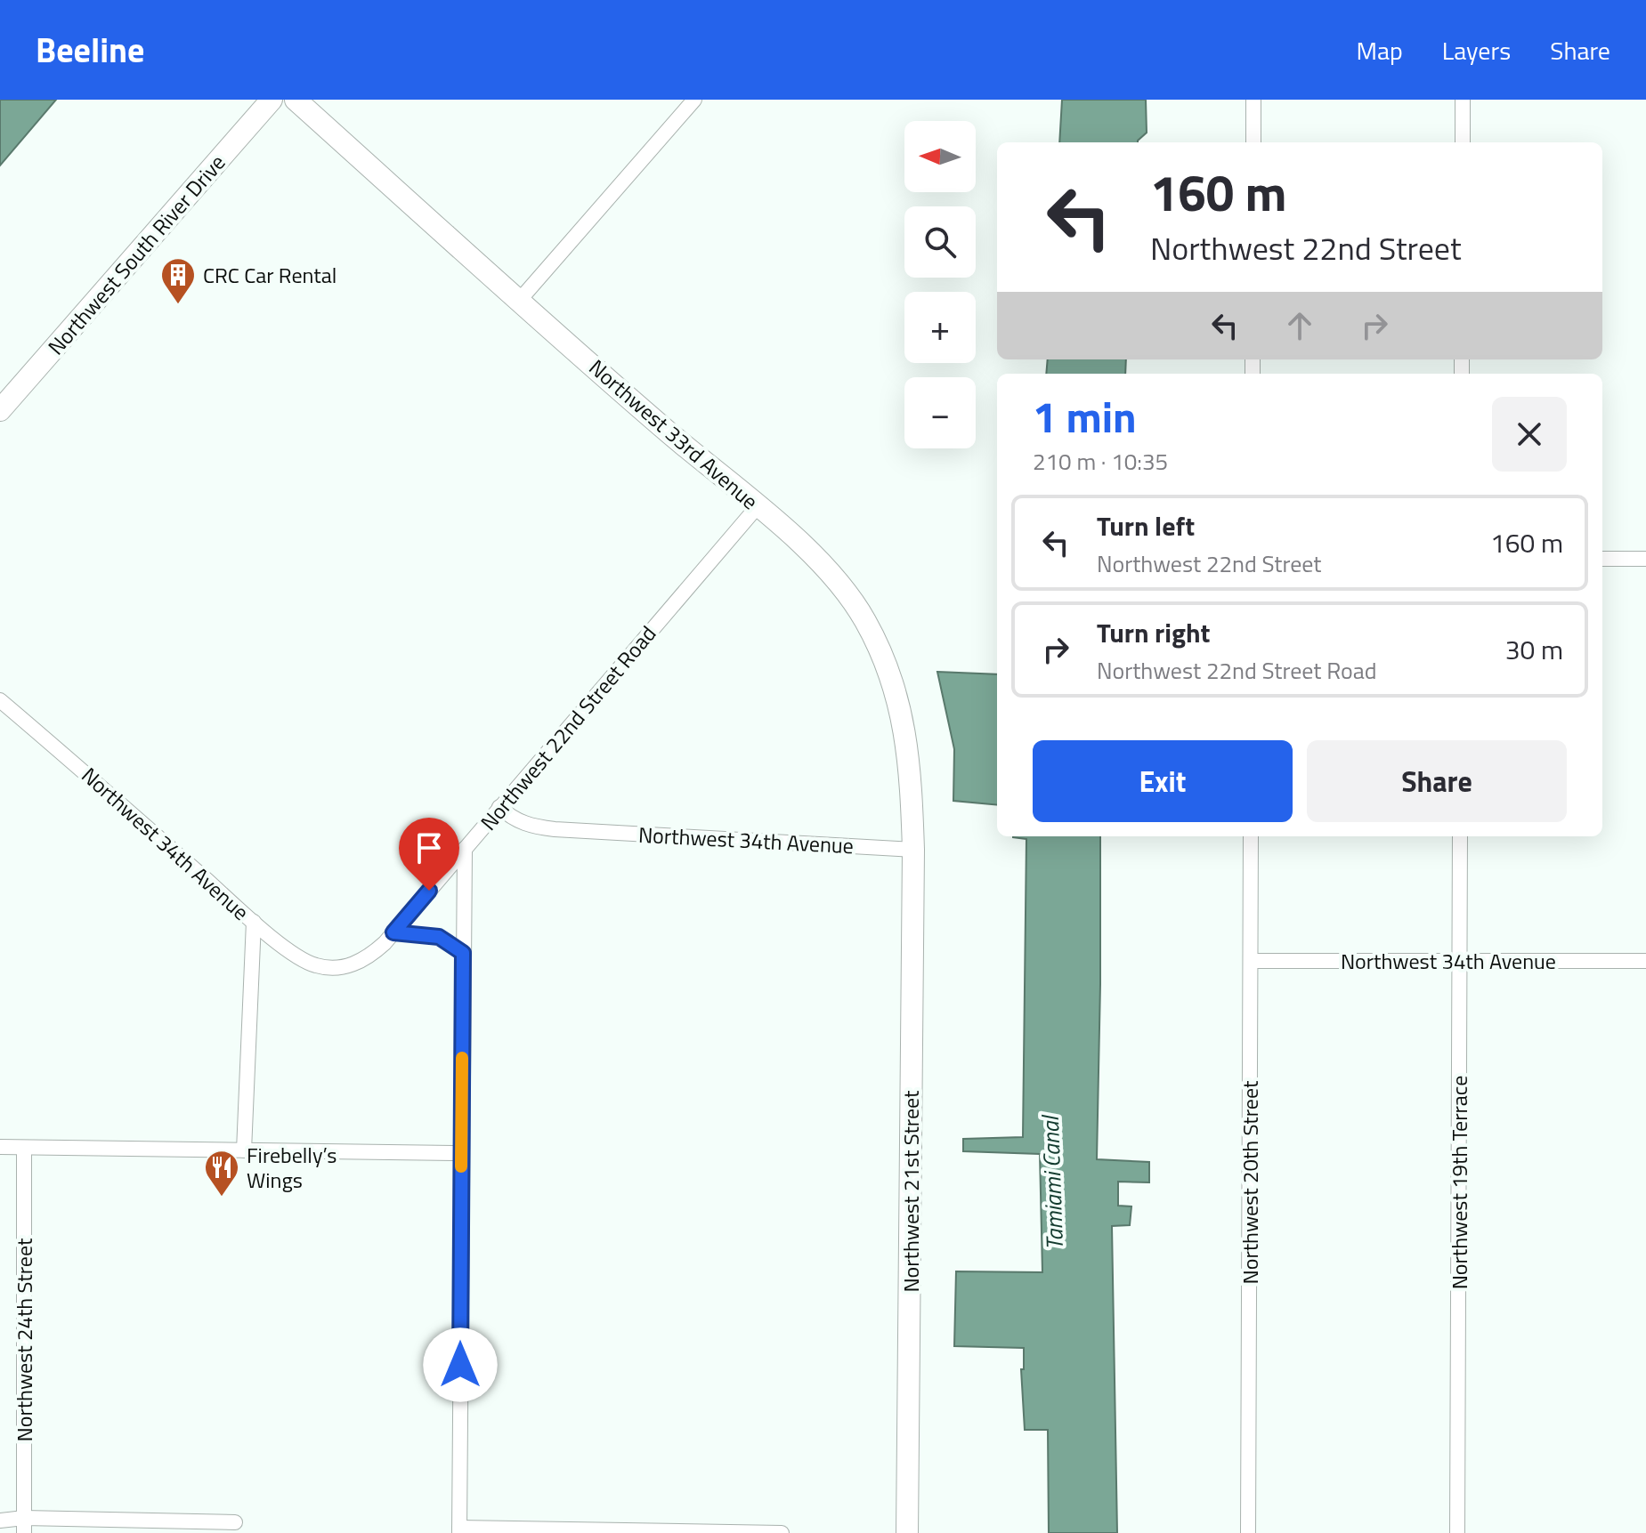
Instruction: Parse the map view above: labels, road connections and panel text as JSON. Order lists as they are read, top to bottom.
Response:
{
  "streets": {
    "street": [
      "Northwest South River Drive",
      "Northwest 33rd Avenue",
      "Northwest 22nd Street Road",
      "Northwest 34th Avenue",
      "Northwest 20th Street",
      "Northwest 19th Terrace",
      "Northwest 21st Street",
      "Northwest 24th Street"
    ]
  },
  "crossings": [
    ["Northwest 33rd Avenue", "Northwest 22nd Street Road"],
    ["Northwest 33rd Avenue", "Northwest 34th Avenue"],
    ["Northwest 33rd Avenue", "Northwest 21st Street"],
    ["Northwest 22nd Street Road", "Northwest 34th Avenue"],
    ["Northwest 34th Avenue", "Northwest 20th Street"],
    ["Northwest 34th Avenue", "Northwest 19th Terrace"],
    ["Northwest 34th Avenue", "Northwest 21st Street"]
  ],
  "water": ["Tamiami Canal"],
  "places": {
    "building": ["CRC Car Rental"],
    "restaurant": ["Firebelly’s Wings"]
  },
  "north": "left",
  "page": {
    "header": "Beeline",
    "nav": ["Map", "Layers", "Share"],
    "map_buttons": ["+", "−"],
    "turn": ["160 m", "Northwest 22nd Street"],
    "heading": ["1 min", "210 m · 10:35"],
    "list": [
      {
        "name": "Turn left",
        "note": "Northwest 22nd Street",
        "value": "160 m"
      },
      {
        "name": "Turn right",
        "note": "Northwest 22nd Street Road",
        "value": "30 m"
      }
    ],
    "buttons": ["Exit", "Share"]
  }
}
